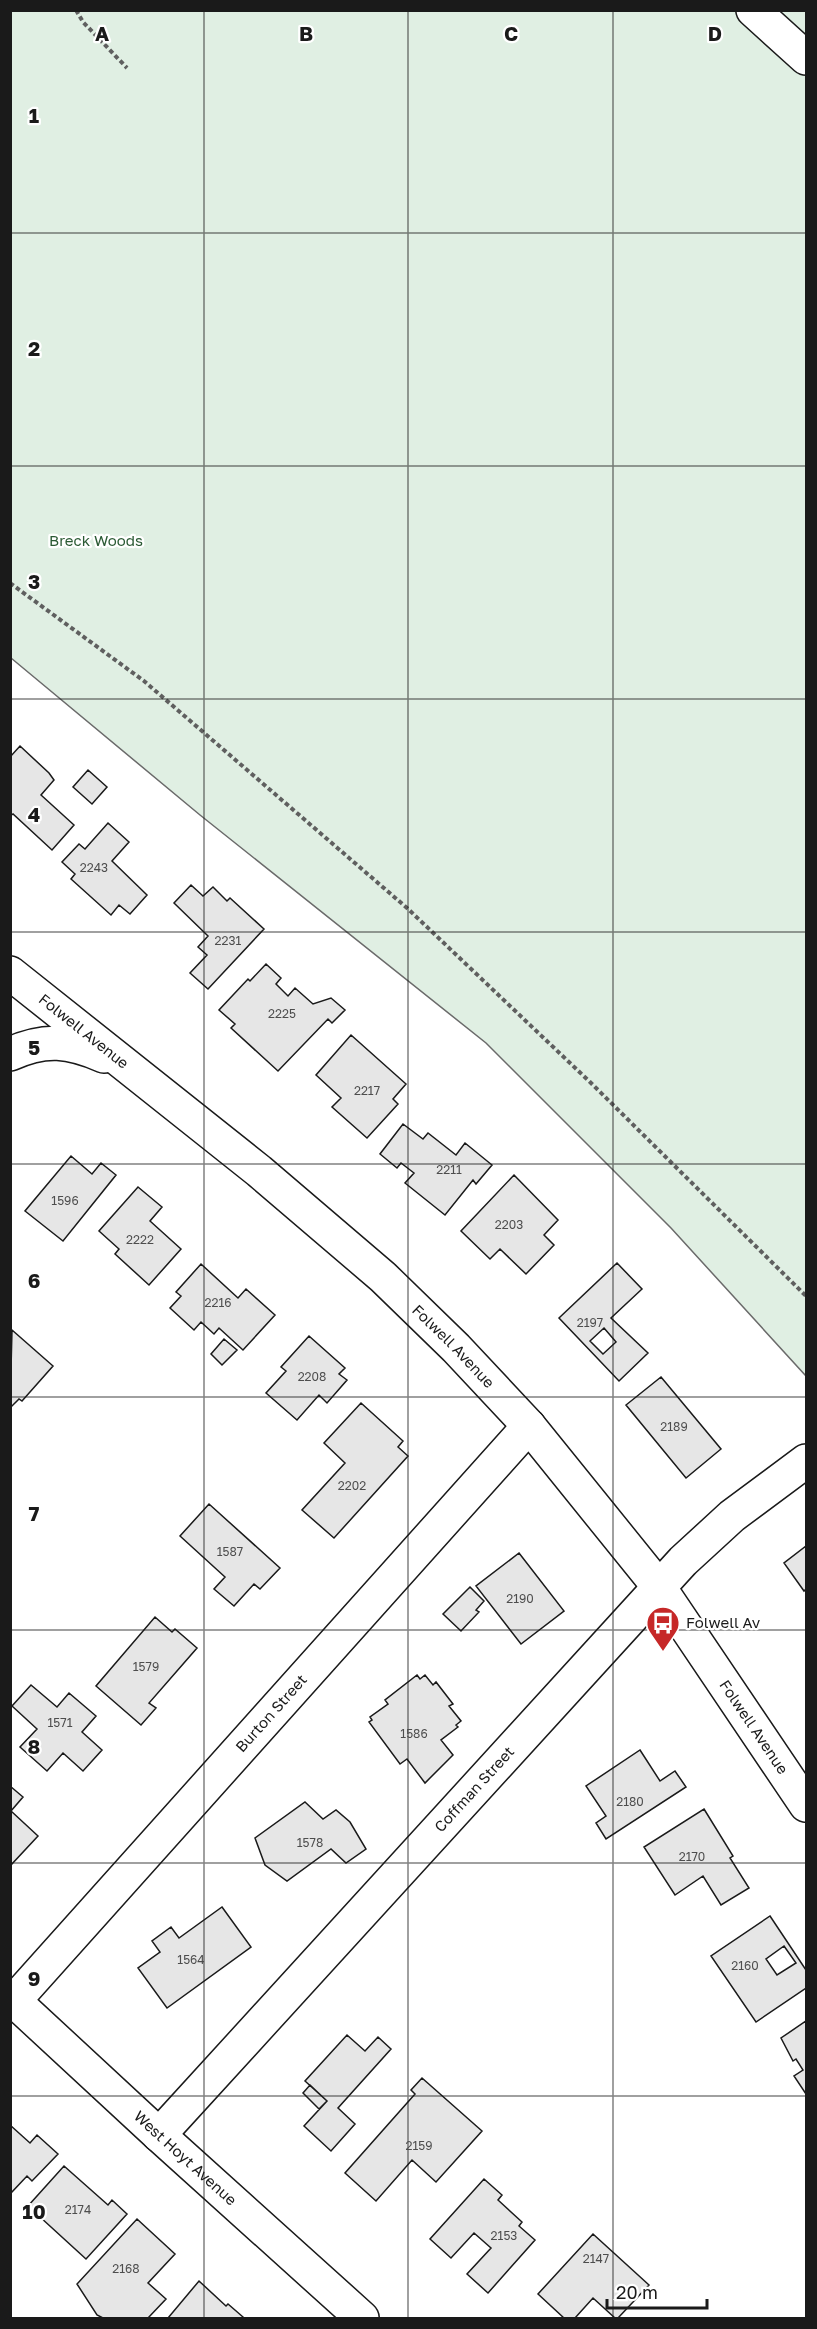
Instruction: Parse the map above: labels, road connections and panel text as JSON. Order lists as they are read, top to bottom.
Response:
{
  "streets": {
    "street": [
      "Folwell Avenue",
      "Burton Street",
      "Coffman Street",
      "West Hoyt Avenue"
    ]
  },
  "crossings": [
    ["Folwell Avenue", "Burton Street"],
    ["Folwell Avenue", "Coffman Street"],
    ["Burton Street", "West Hoyt Avenue"],
    ["Coffman Street", "West Hoyt Avenue"]
  ],
  "parks": ["Breck Woods"],
  "places": {
    "bus stop": ["Folwell Av"]
  },
  "house_numbers": [
    "2243",
    "2231",
    "2225",
    "2217",
    "2211",
    "1596",
    "2203",
    "2222",
    "2216",
    "2197",
    "2208",
    "2189",
    "2202",
    "1587",
    "2190",
    "1579",
    "1571",
    "1586",
    "2180",
    "1578",
    "2170",
    "1564",
    "2160",
    "2159",
    "2174",
    "2153",
    "2147",
    "2168"
  ],
  "scale_bar": "20 m",
  "grid": {
    "columns": [
      "A",
      "B",
      "C",
      "D"
    ],
    "rows": [
      "1",
      "2",
      "3",
      "4",
      "5",
      "6",
      "7",
      "8",
      "9",
      "10"
    ]
  }
}
